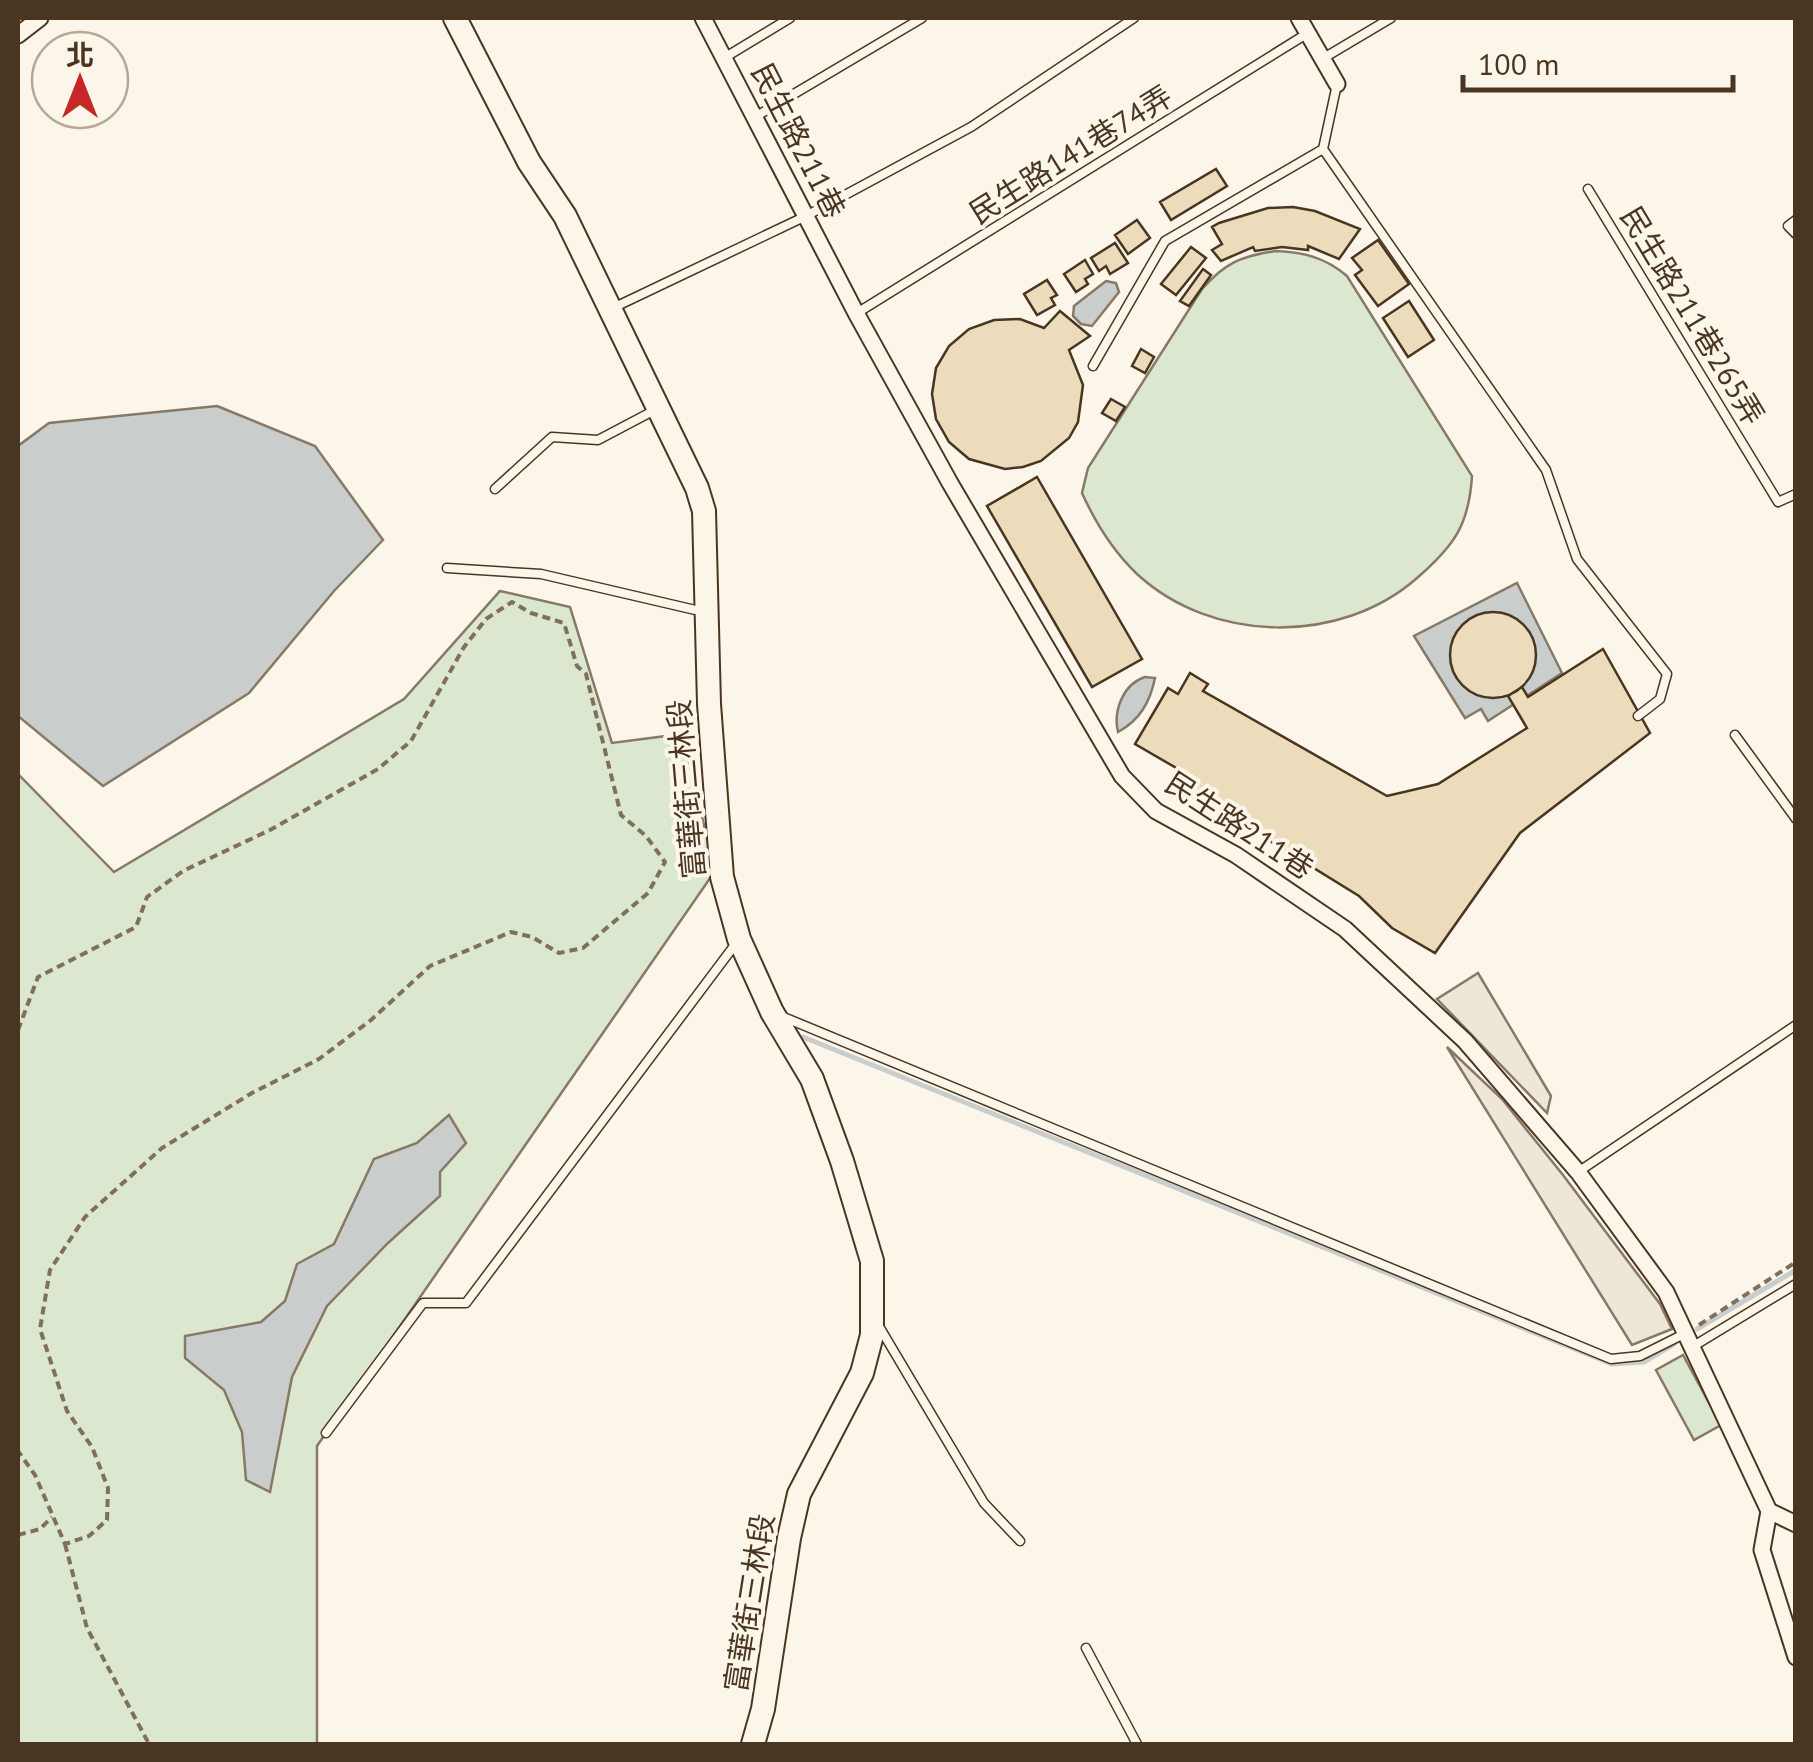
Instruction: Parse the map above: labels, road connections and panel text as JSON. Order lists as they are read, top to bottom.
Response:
{
  "streets": {
    "street": ["民生路211巷", "富華街三林段"],
    "lane": ["民生路141巷74弄", "民生路211巷265弄"]
  },
  "crossings": [
    ["民生路211巷", "民生路141巷74弄"]
  ],
  "scale_bar": "100 m",
  "north": "top"
}
